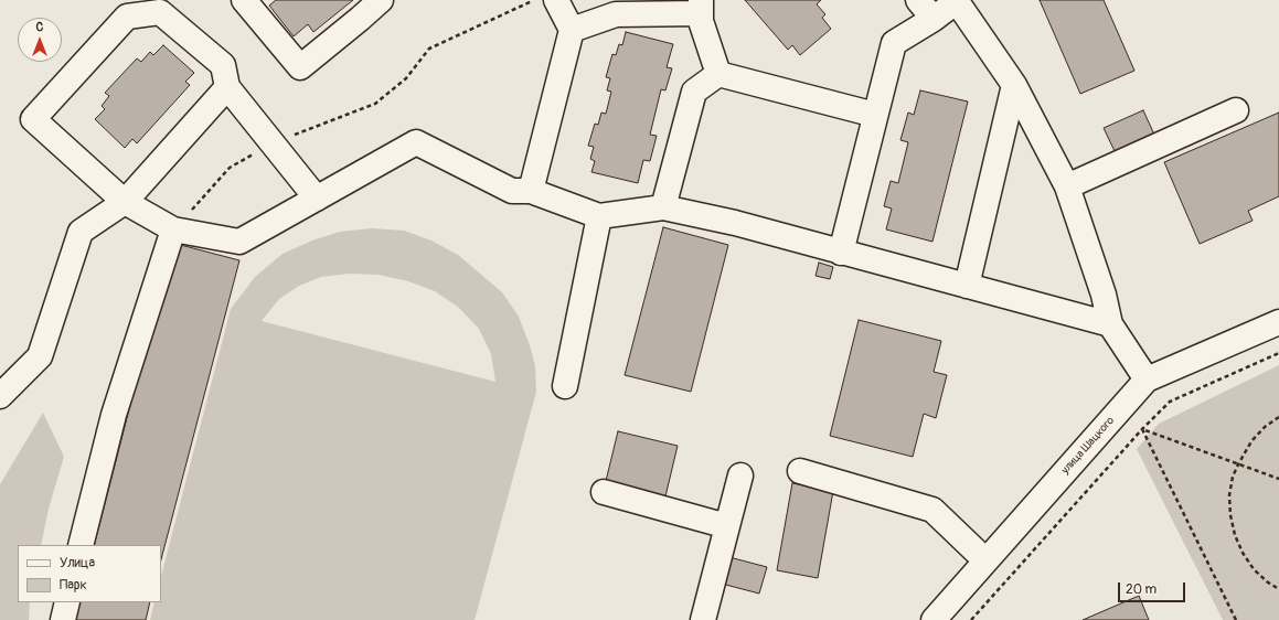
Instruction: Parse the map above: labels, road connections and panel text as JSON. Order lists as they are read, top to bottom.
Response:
{
  "streets": {
    "street": ["улица Шацкого"]
  },
  "legend": ["Улица", "Парк"],
  "scale_bar": "20 m",
  "north": "top"
}
